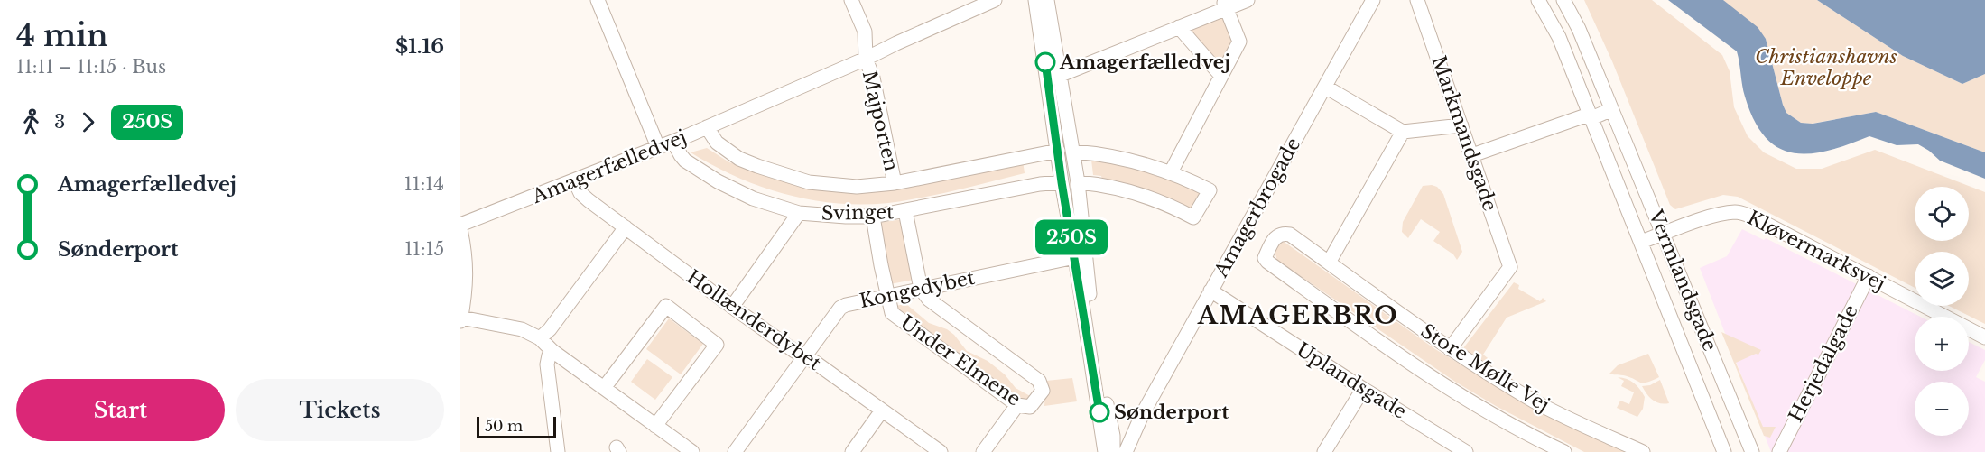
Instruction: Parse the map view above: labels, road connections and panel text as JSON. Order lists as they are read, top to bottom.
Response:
{
  "streets": {
    "street": [
      "Majporten",
      "Markmandsgade",
      "Amagerfælledvej",
      "Amagerbrogade",
      "Svinget",
      "Kløvermarksvej",
      "Vermlandsgade",
      "Kongedybet",
      "Hollænderdybet",
      "Under Elmene",
      "Herjedalgade",
      "Store Mølle Vej",
      "Uplandsgade"
    ]
  },
  "crossings": [
    ["Majporten", "Amagerfælledvej"],
    ["Majporten", "Svinget"],
    ["Markmandsgade", "Store Mølle Vej"],
    ["Amagerfælledvej", "Svinget"],
    ["Amagerfælledvej", "Hollænderdybet"],
    ["Amagerbrogade", "Uplandsgade"],
    ["Svinget", "Under Elmene"],
    ["Kløvermarksvej", "Vermlandsgade"],
    ["Kløvermarksvej", "Herjedalgade"],
    ["Kongedybet", "Hollænderdybet"],
    ["Kongedybet", "Under Elmene"]
  ],
  "districts": ["AMAGERBRO"],
  "parks": ["Christianshavns Enveloppe"],
  "places": ["Amagerfælledvej", "Sønderport"],
  "lines": ["bus line 250S"],
  "scale_bar": "50 m",
  "page": {
    "heading": ["4 min", "11:11 – 11:15 · Bus", "$1.16"],
    "on_map": "250S",
    "legs": ["3", "250S"],
    "list": [
      {
        "name": "Amagerfælledvej",
        "value": "11:14"
      },
      {
        "name": "Sønderport",
        "value": "11:15"
      }
    ],
    "map_buttons": ["+", "−"],
    "buttons": ["Start", "Tickets"],
    "scale": "50 m"
  }
}
